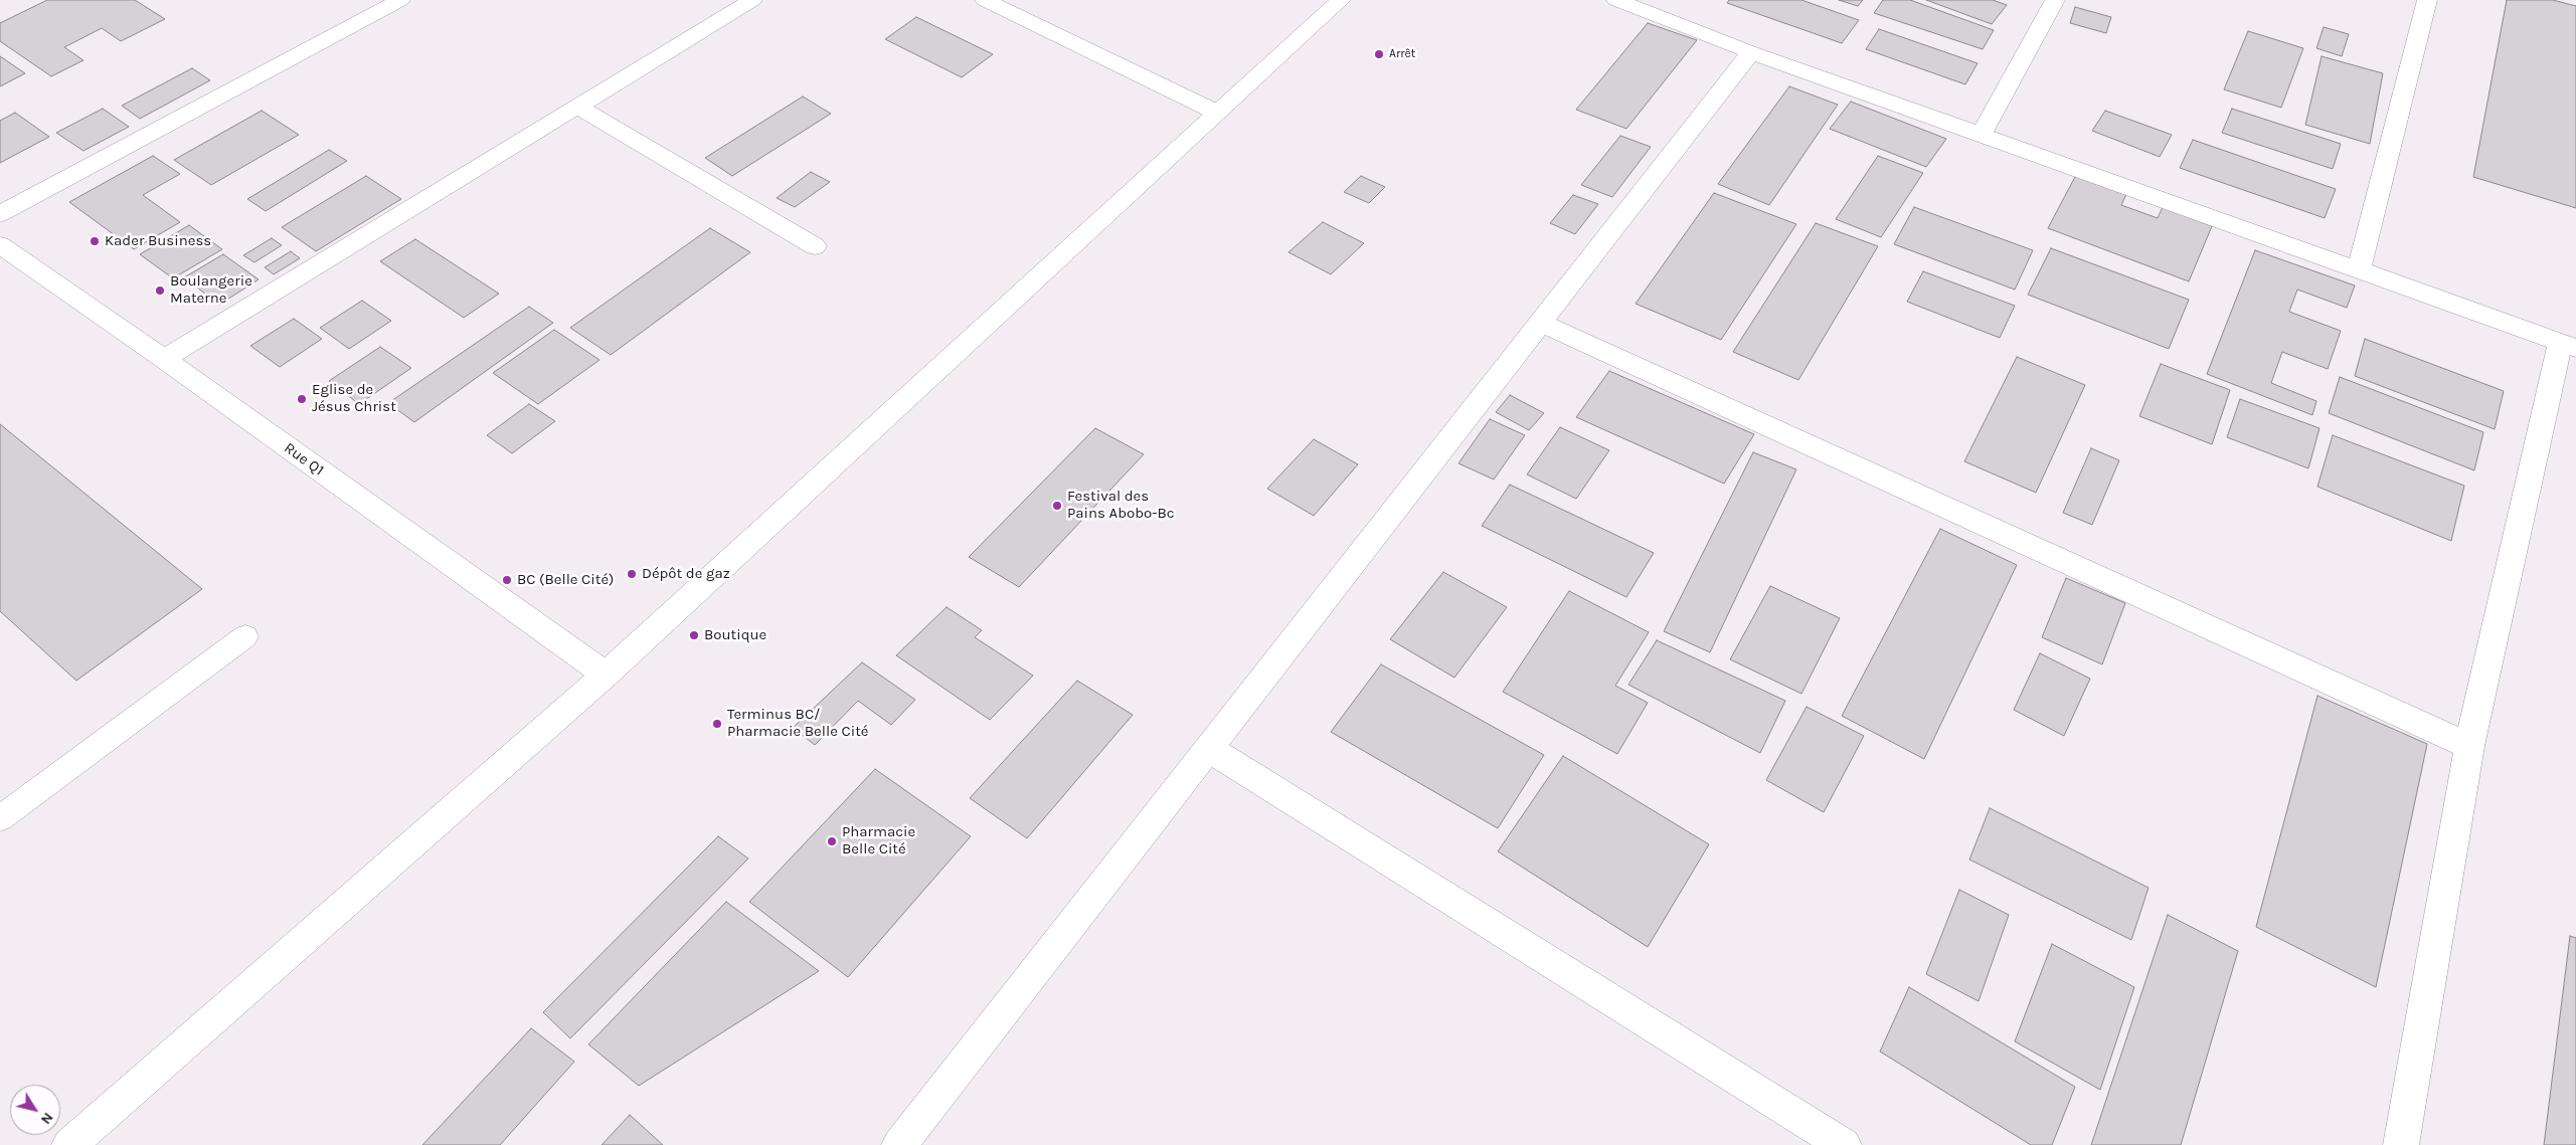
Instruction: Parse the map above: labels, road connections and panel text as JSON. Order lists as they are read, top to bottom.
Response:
{
  "streets": {
    "street": ["Rue Q1"]
  },
  "places": [
    "Arrêt",
    "Kader Business",
    "Boulangerie Materne",
    "Eglise de Jésus Christ",
    "Festival des Pains Abobo-Bc",
    "Dépôt de gaz",
    "BC (Belle Cité)",
    "Boutique",
    "Terminus BC/ Pharmacie Belle Cité",
    "Pharmacie Belle Cité"
  ],
  "north": "bottom right"
}
